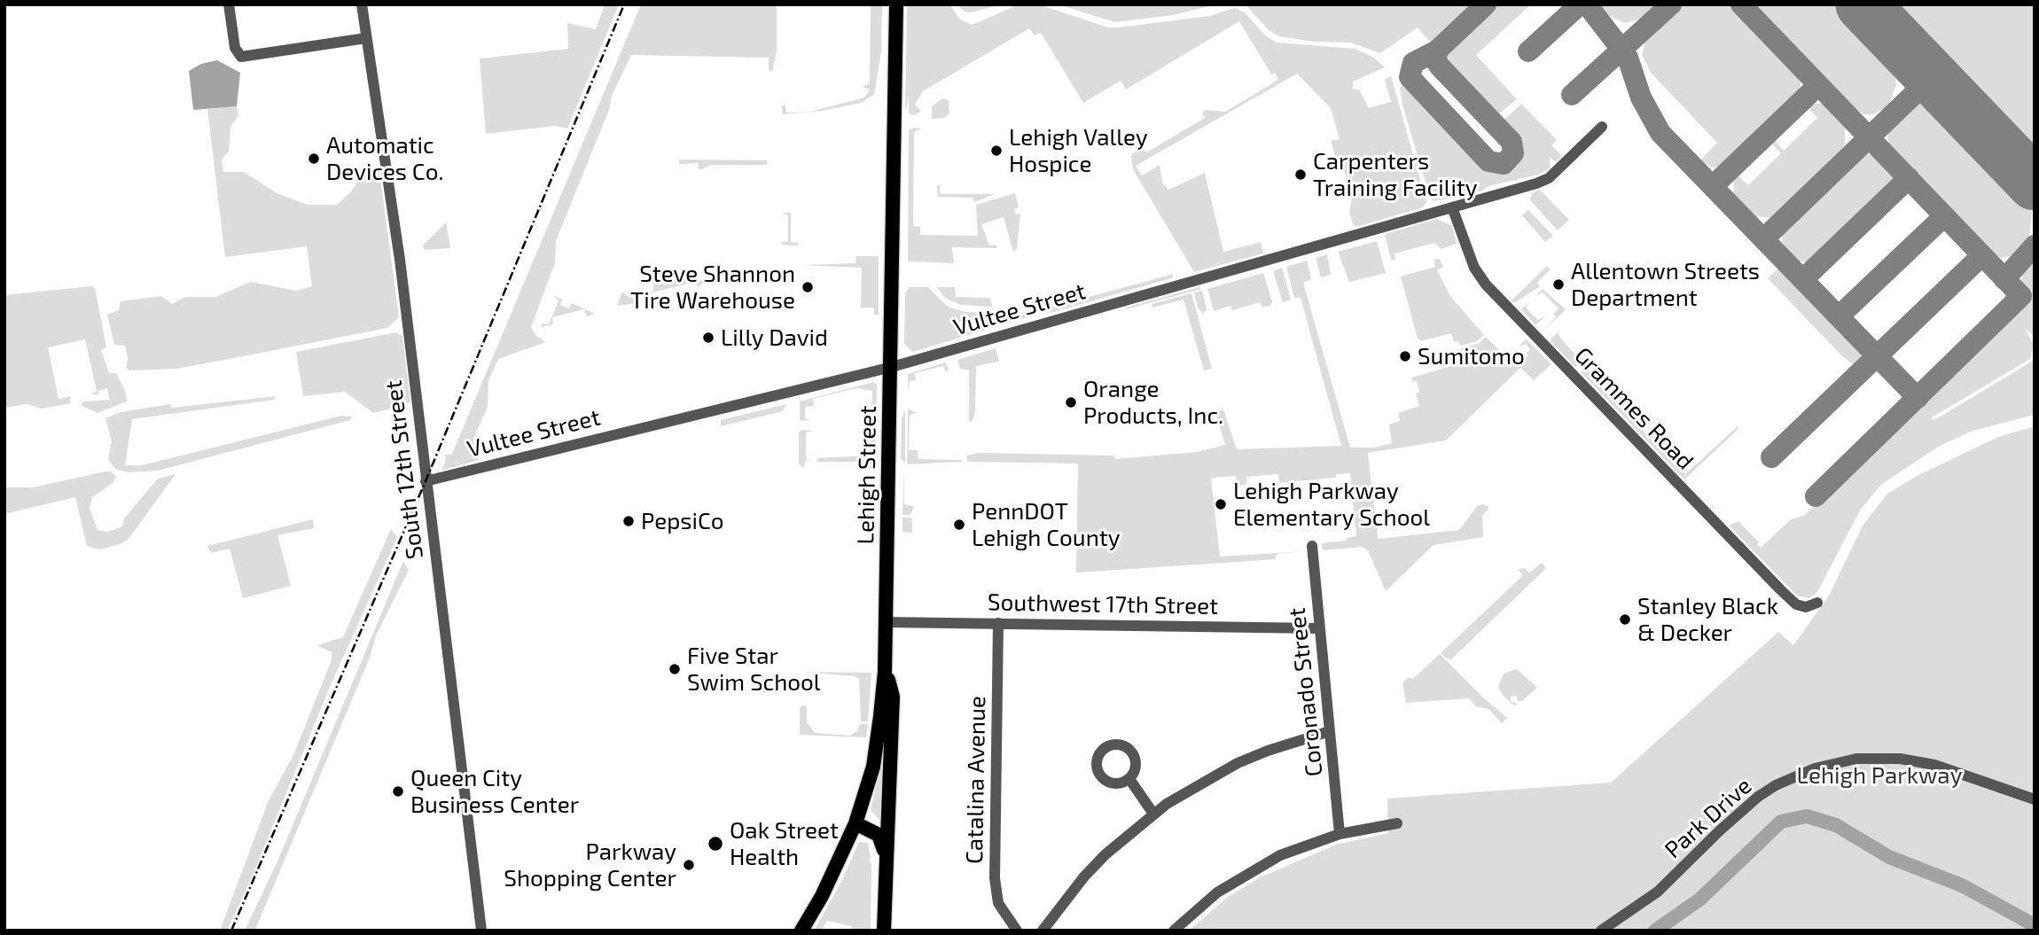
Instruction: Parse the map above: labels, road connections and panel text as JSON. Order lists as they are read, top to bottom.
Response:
{
  "streets": {
    "main road": ["Lehigh Street"],
    "street": [
      "Vultee Street",
      "Grammes Road",
      "South 12th Street",
      "Southwest 17th Street",
      "Coronado Street",
      "Catalina Avenue",
      "Park Drive"
    ]
  },
  "crossings": [
    ["Vultee Street", "Grammes Road"],
    ["Vultee Street", "South 12th Street"],
    ["Vultee Street", "Lehigh Street"],
    ["Lehigh Street", "Southwest 17th Street"],
    ["Southwest 17th Street", "Coronado Street"],
    ["Southwest 17th Street", "Catalina Avenue"]
  ],
  "parks": ["Lehigh Parkway"],
  "places": [
    "Lehigh Valley Hospice",
    "Automatic Devices Co.",
    "Carpenters Training Facility",
    "Allentown Streets Department",
    "Steve Shannon Tire Warehouse",
    "Lilly David",
    "Sumitomo",
    "Orange Products, Inc.",
    "Lehigh Parkway Elementary School",
    "PepsiCo",
    "PennDOT Lehigh County",
    "Stanley Black & Decker",
    "Five Star Swim School",
    "Queen City Business Center",
    "Oak Street Health",
    "Parkway Shopping Center"
  ]
}
